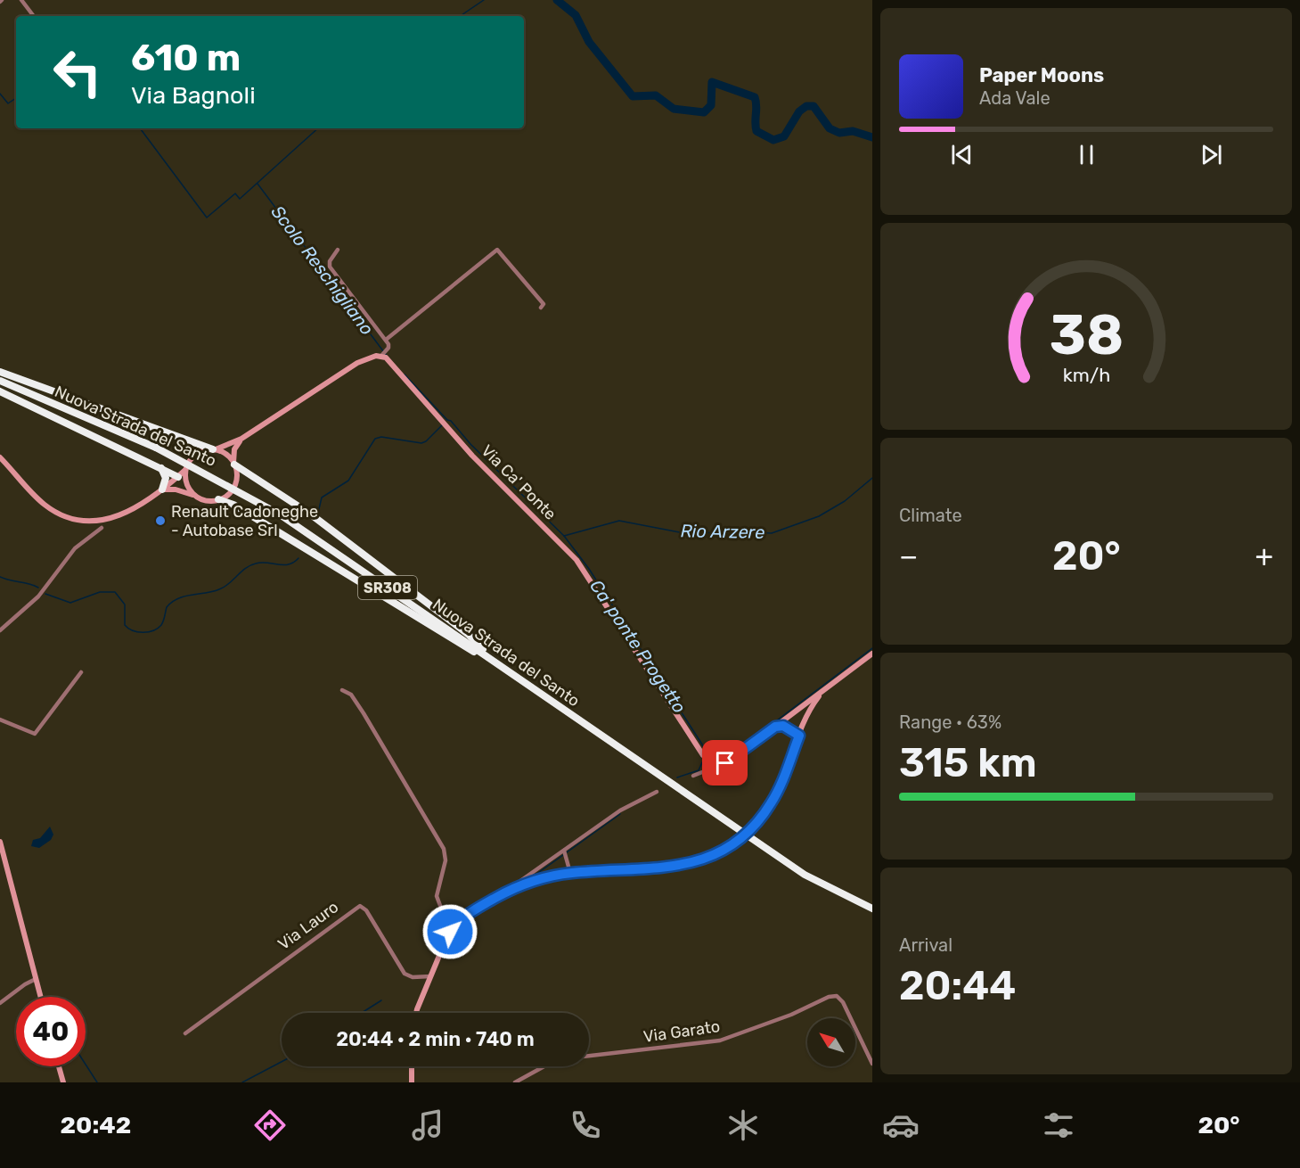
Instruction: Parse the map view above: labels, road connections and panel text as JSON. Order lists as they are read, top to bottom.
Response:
{
  "streets": {
    "highway": ["Nuova Strada del Santo", "SR308"],
    "street": ["Via Ca' Ponte", "Via Lauro", "Via Garato"]
  },
  "water": ["Scolo Reschigliano", "Rio Arzere", "Ca' ponte Progetto"],
  "places": ["Renault Cadoneghe - Autobase Srl"],
  "north": "top left",
  "page": {
    "turn": ["610 m", "Via Bagnoli"],
    "song": ["Paper Moons", "Ada Vale"],
    "tile": [
      "Climate",
      ["Range · 63%", "315 km"],
      ["Arrival", "20:44"]
    ],
    "heat": ["−", "20°", "+"],
    "limit": "40",
    "trip": "20:44 · 2 min · 740 m",
    "tabs": ["20:42", "20°"],
    "gauge": ["38", "km/h"]
  }
}
